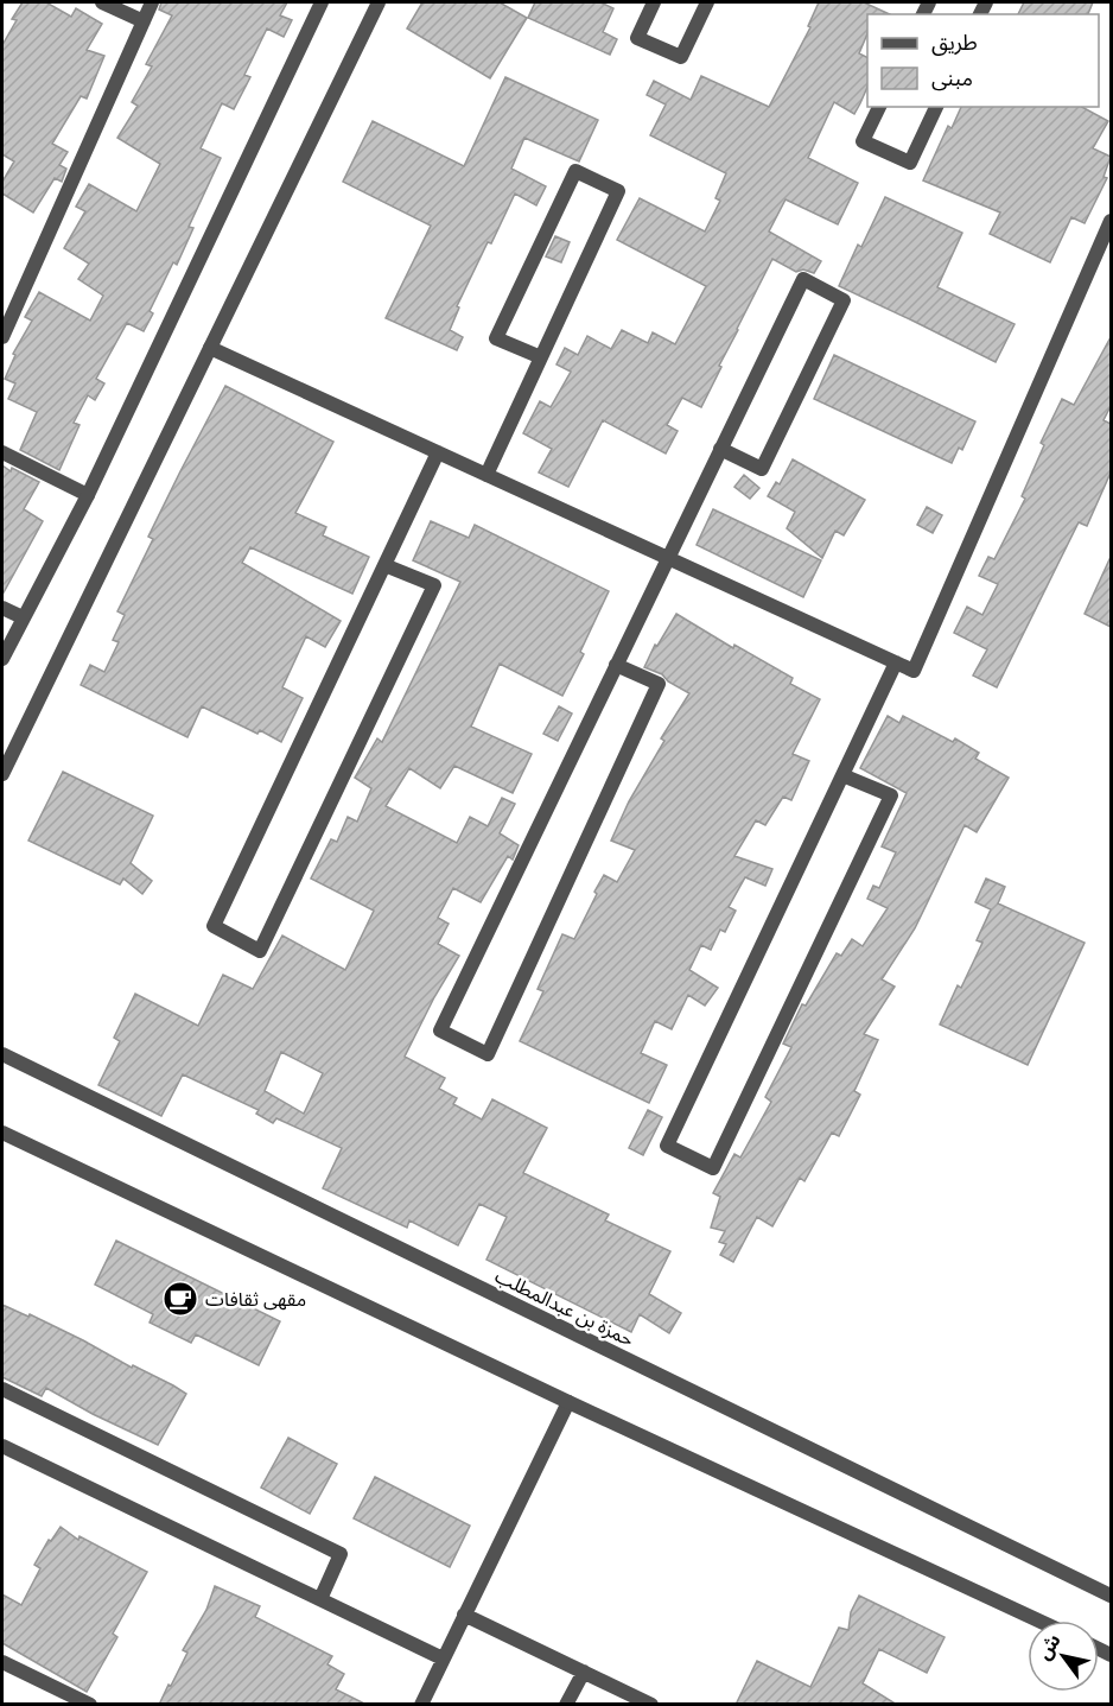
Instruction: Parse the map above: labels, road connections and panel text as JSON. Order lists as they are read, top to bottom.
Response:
{
  "streets": {
    "street": ["حمزة بن عبدالمطلب"]
  },
  "places": {
    "cafe": ["مقهى ثقافات"]
  },
  "legend": ["طريق", "مبنى"],
  "north": "top left"
}
